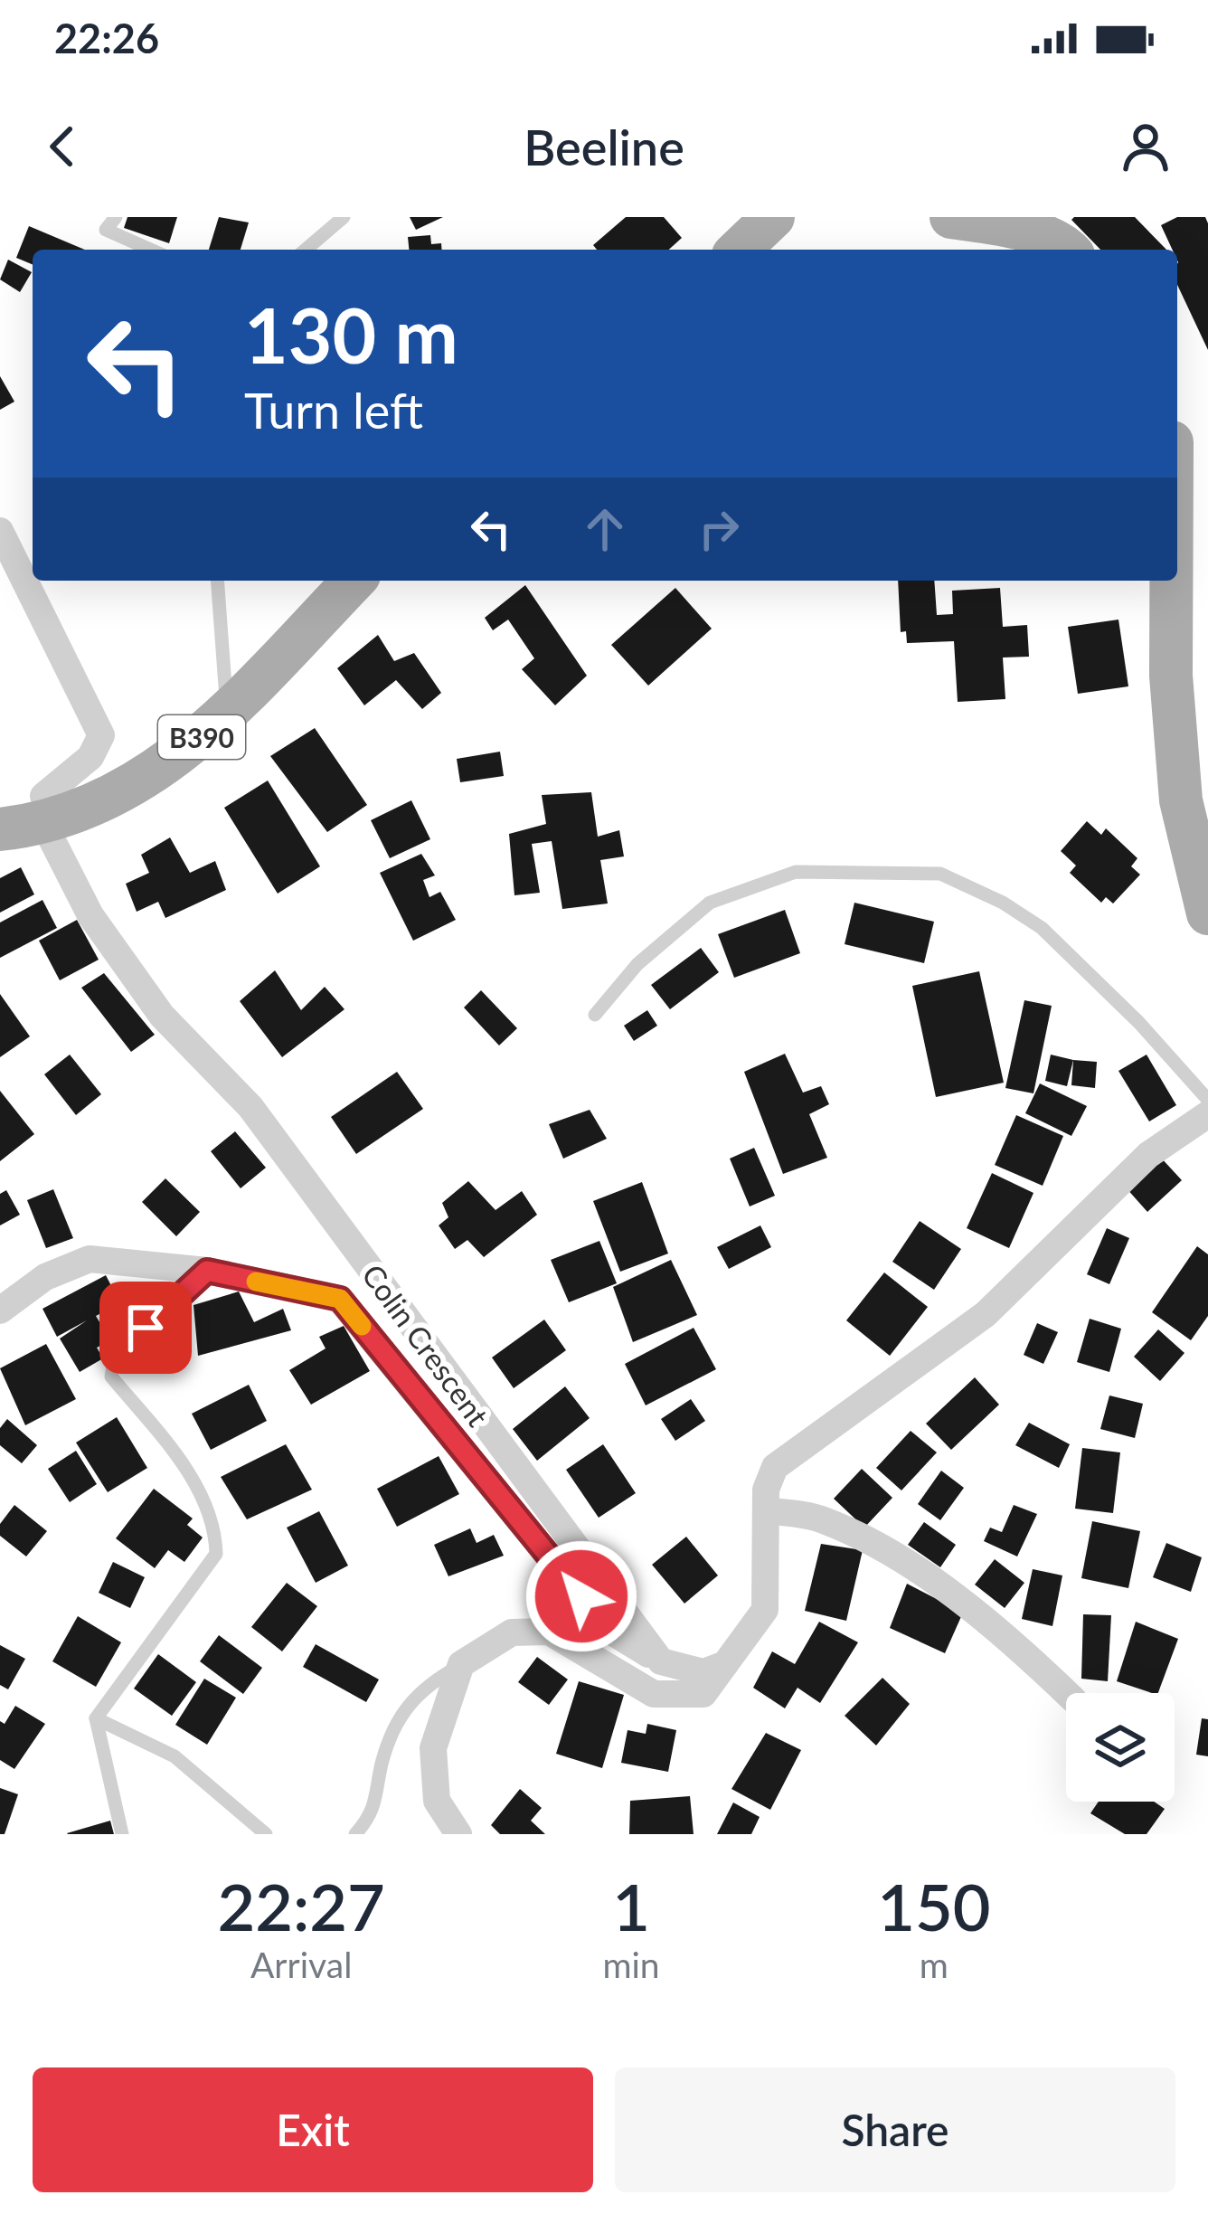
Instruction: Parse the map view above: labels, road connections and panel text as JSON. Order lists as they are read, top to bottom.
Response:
{
  "streets": {
    "main road": ["B390"],
    "street": ["Colin Crescent"]
  },
  "crossings": [
    ["B390", "Colin Crescent"]
  ],
  "page": {
    "status": "22:26",
    "header": "Beeline",
    "turn": ["130 m", "Turn left"],
    "eta": [
      "22:27",
      "Arrival",
      "1",
      "min",
      "150",
      "m"
    ],
    "buttons": ["Exit", "Share"]
  }
}
